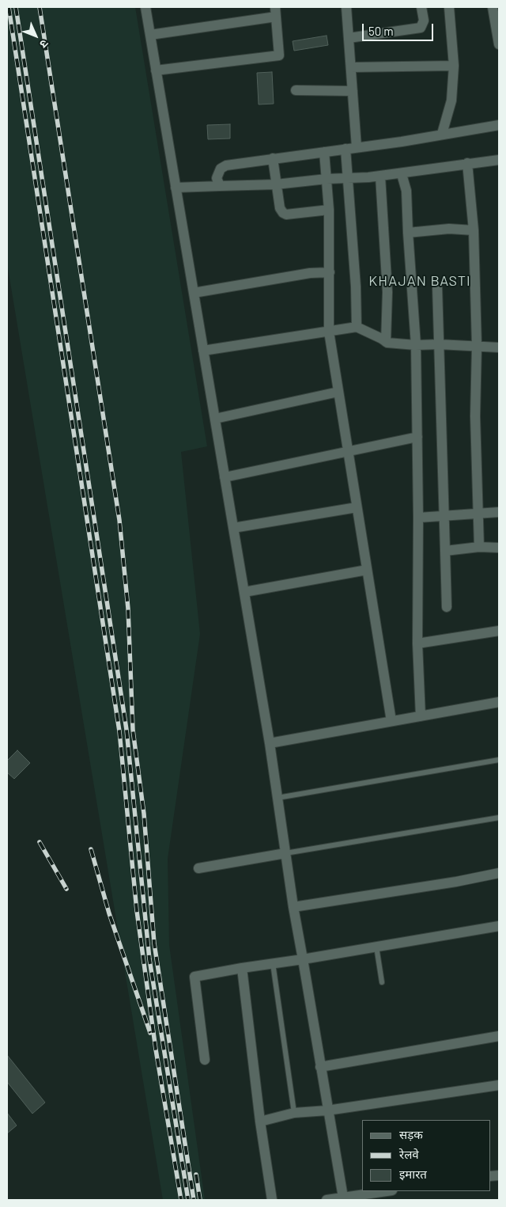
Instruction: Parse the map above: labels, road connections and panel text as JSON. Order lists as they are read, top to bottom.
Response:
{
  "districts": ["KHAJAN BASTI"],
  "legend": ["सड़क", "रेलवे", "इमारत"],
  "scale_bar": "50 m",
  "north": "bottom right"
}
